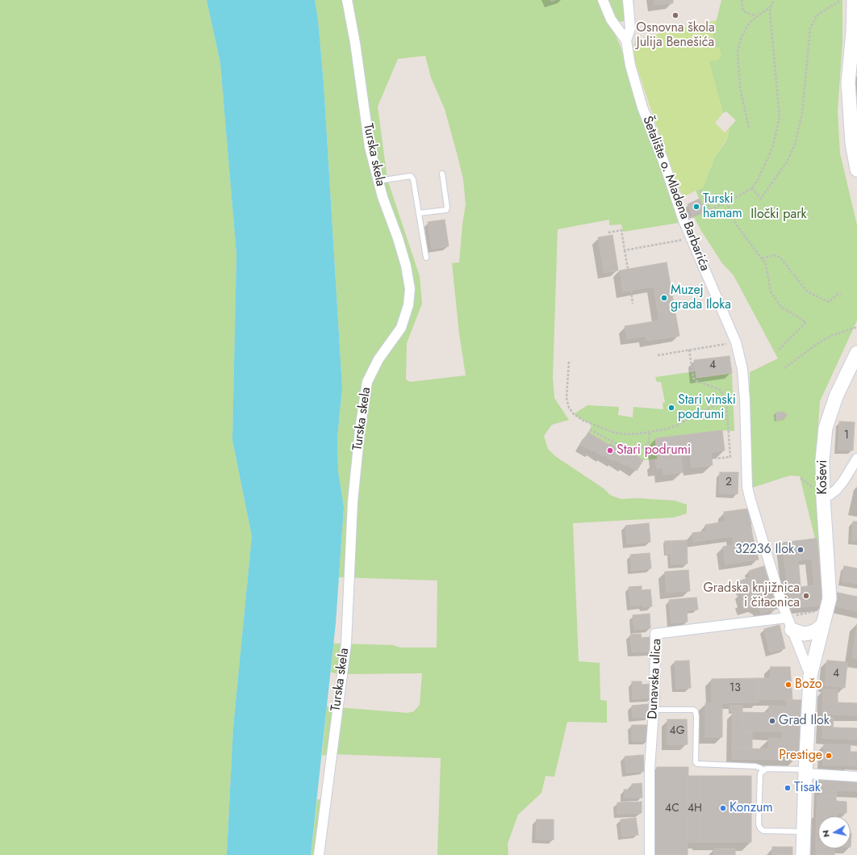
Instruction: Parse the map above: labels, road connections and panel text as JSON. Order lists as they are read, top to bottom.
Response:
{
  "streets": {
    "main road": ["Koševi"],
    "street": ["Turska skela", "Šetalište o. Mladena Barbarića", "Dunavska ulica"]
  },
  "crossings": [
    ["Šetalište o. Mladena Barbarića", "Koševi"],
    ["Šetalište o. Mladena Barbarića", "Dunavska ulica"]
  ],
  "parks": ["Iločki park"],
  "places": [
    "Osnovna škola Julija Benešića",
    "Turski hamam",
    "Muzej grada Iloka",
    "Stari vinski podrumi",
    "Stari podrumi",
    "32236 Ilok",
    "Gradska knjižnica i čitaonica",
    "Božo",
    "Grad Ilok",
    "Prestige",
    "Tisak",
    "Konzum"
  ],
  "house_numbers": [
    "4",
    "1",
    "2",
    "4",
    "13",
    "4G",
    "4C",
    "4H"
  ],
  "north": "left"
}
